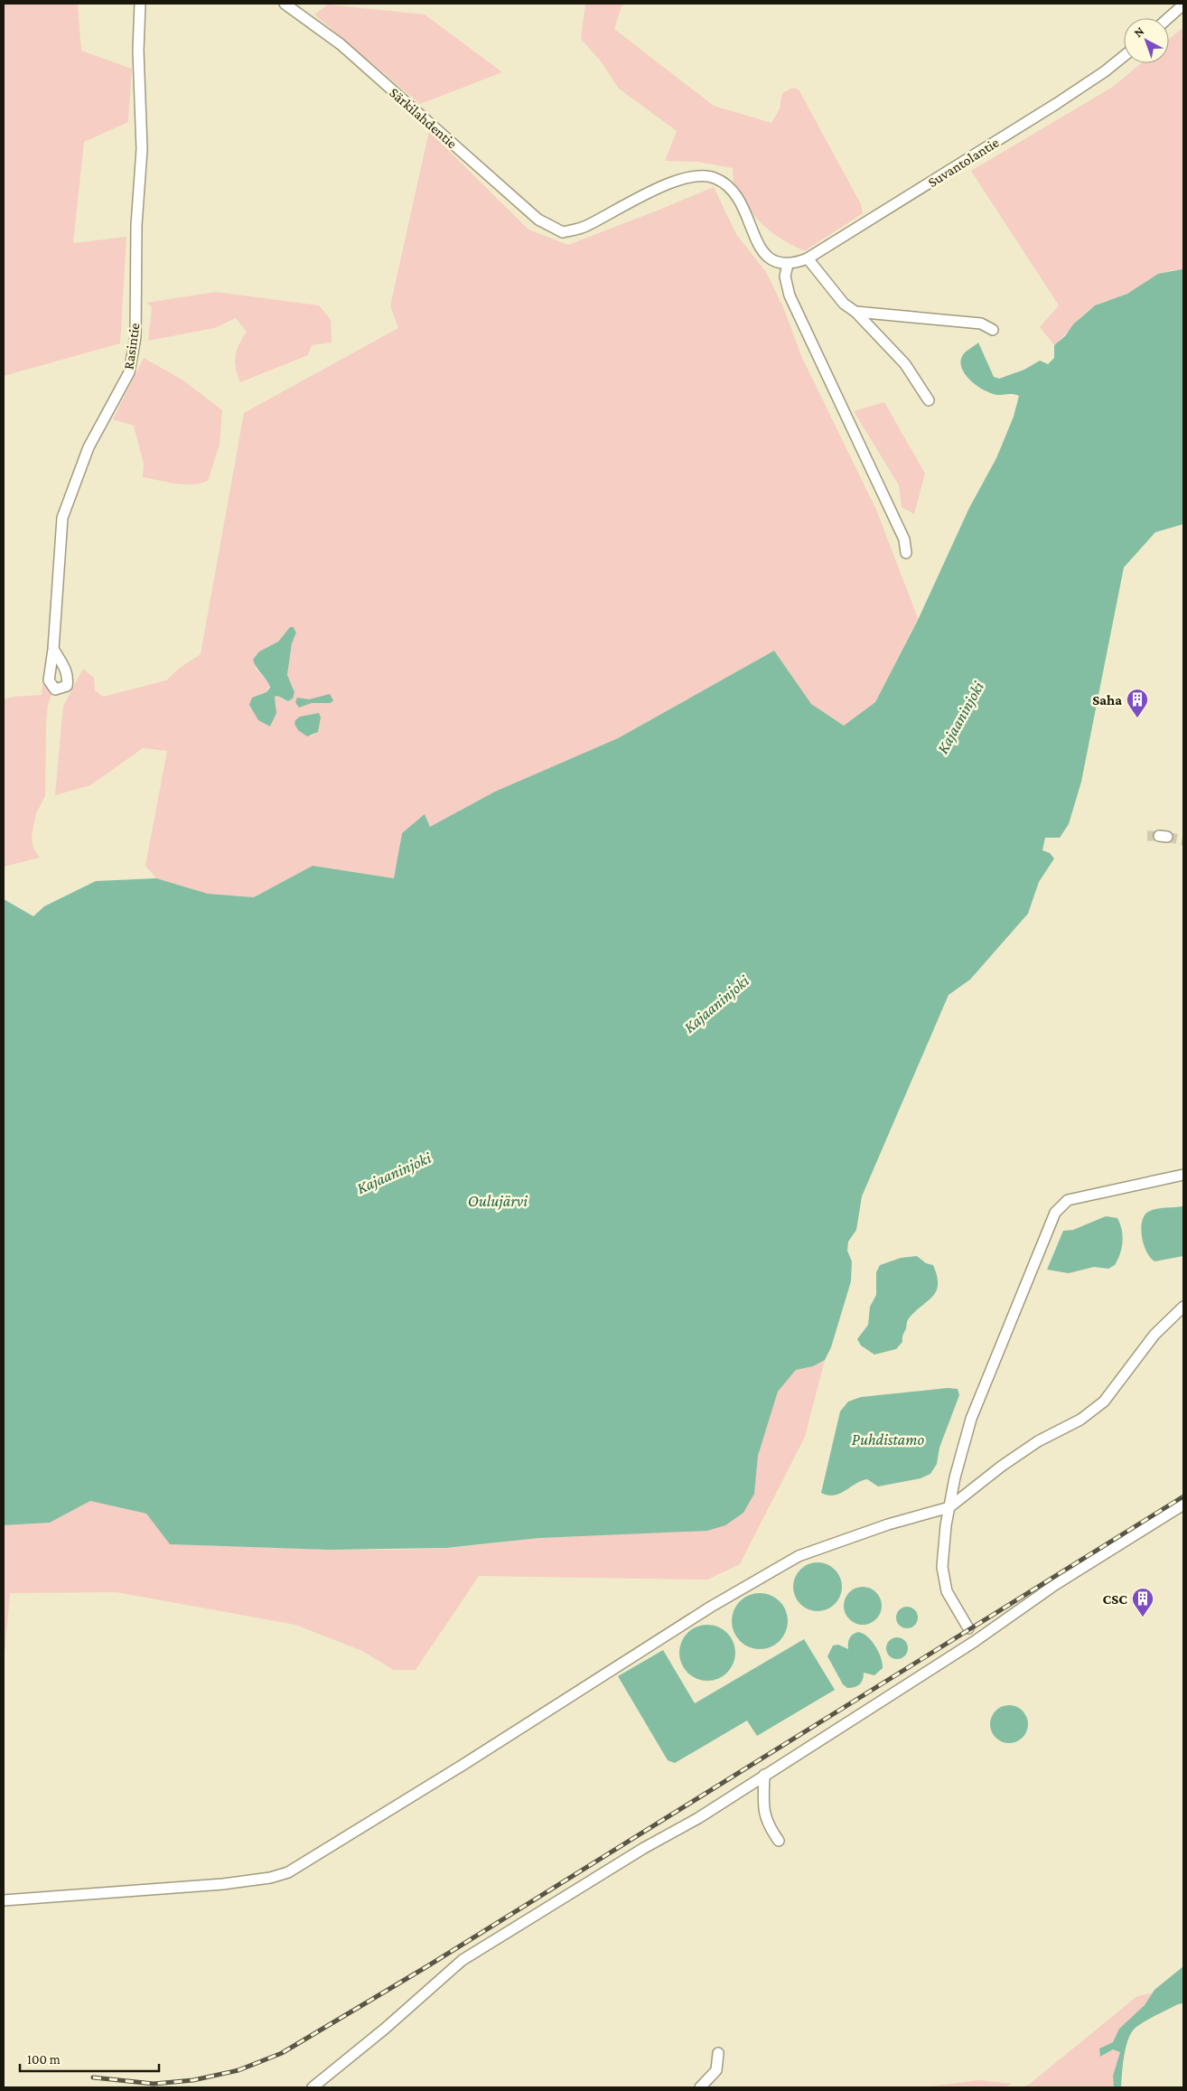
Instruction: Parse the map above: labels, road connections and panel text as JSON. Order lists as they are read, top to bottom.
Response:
{
  "streets": {
    "street": ["Särkilahdentie", "Suvantolantie", "Rasintie"]
  },
  "crossings": [
    ["Särkilahdentie", "Suvantolantie"]
  ],
  "water": ["Kajaaninjoki", "Oulujärvi", "Puhdistamo"],
  "places": {
    "building": ["Saha", "CSC"]
  },
  "scale_bar": "100 m",
  "north": "top left"
}
